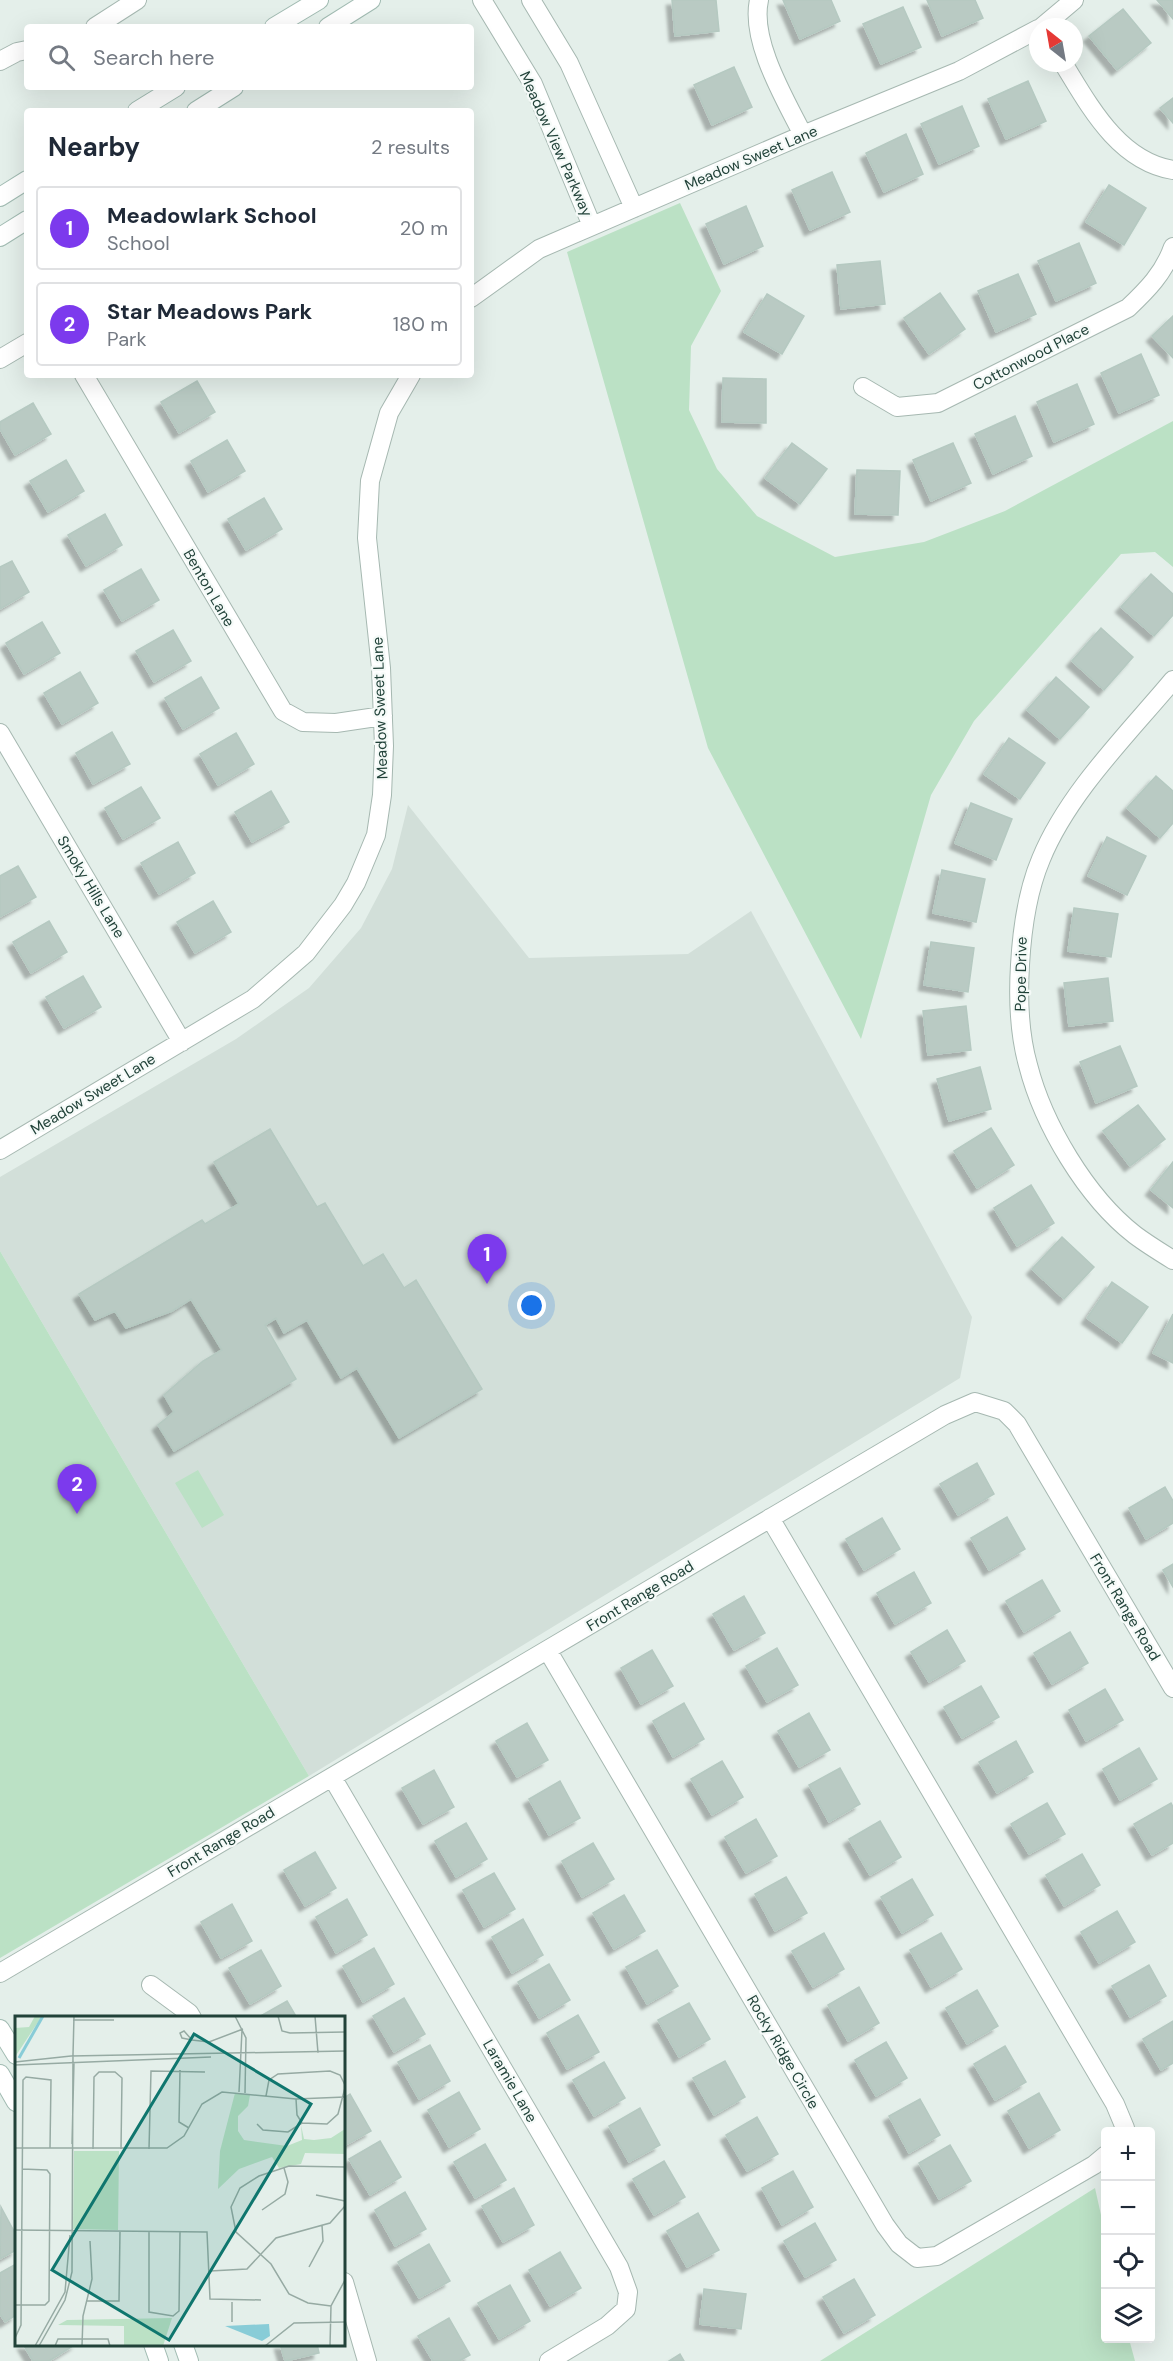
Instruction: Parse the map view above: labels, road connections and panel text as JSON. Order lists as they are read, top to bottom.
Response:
{
  "streets": {
    "street": [
      "Meadow View Parkway",
      "Meadow Sweet Lane",
      "Cottonwood Place",
      "Benton Lane",
      "Smoky Hills Lane",
      "Pope Drive",
      "Front Range Road",
      "Rocky Ridge Circle",
      "Laramie Lane"
    ]
  },
  "crossings": [
    ["Meadow View Parkway", "Meadow Sweet Lane"],
    ["Meadow Sweet Lane", "Benton Lane"],
    ["Meadow Sweet Lane", "Smoky Hills Lane"],
    ["Front Range Road", "Rocky Ridge Circle"],
    ["Front Range Road", "Laramie Lane"]
  ],
  "north": "top left",
  "page": {
    "search": "Search here",
    "heading": ["Nearby", "2 results"],
    "list": [
      {
        "mark": "1",
        "name": "Meadowlark School",
        "note": "School",
        "value": "20 m"
      },
      {
        "mark": "2",
        "name": "Star Meadows Park",
        "note": "Park",
        "value": "180 m"
      }
    ],
    "pins": ["1", "2"],
    "map_buttons": ["+", "−"]
  }
}
